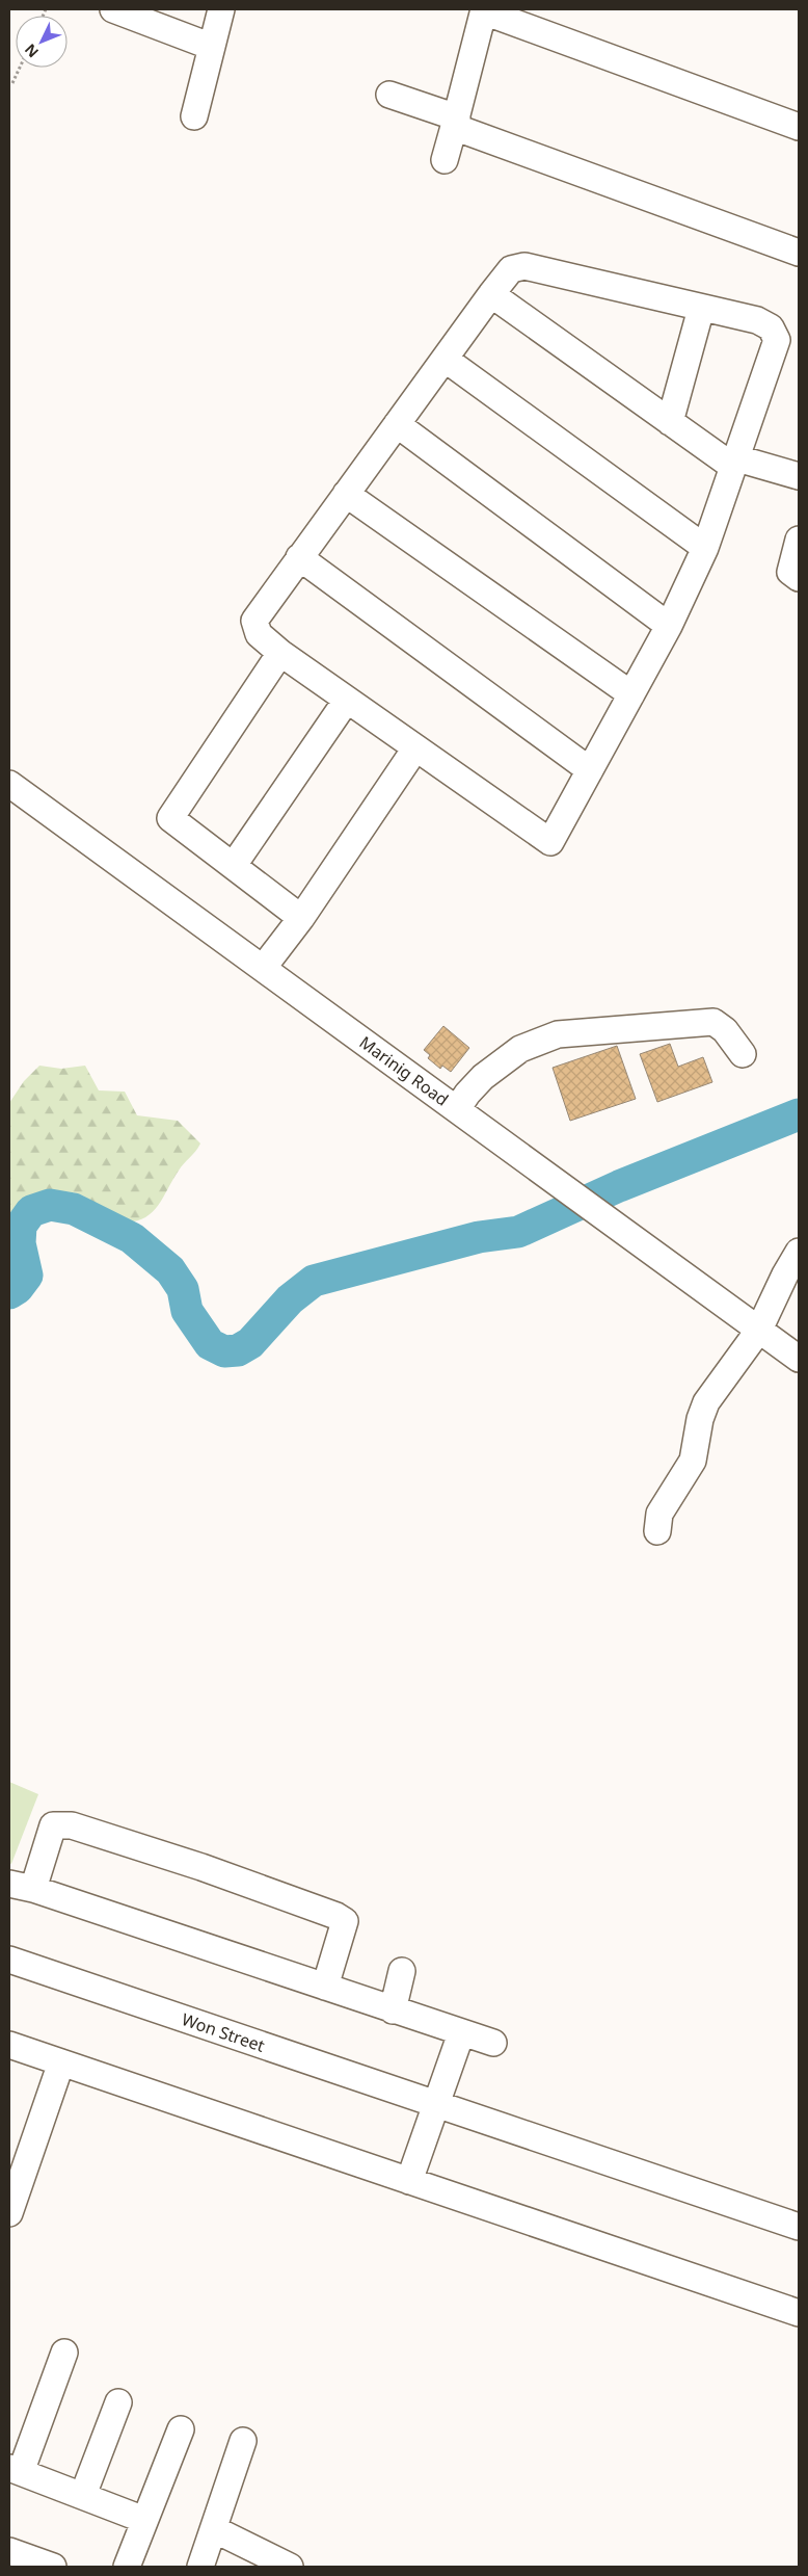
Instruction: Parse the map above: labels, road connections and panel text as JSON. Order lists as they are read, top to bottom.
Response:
{
  "streets": {
    "street": ["Marinig Road", "Won Street"]
  },
  "north": "bottom left"
}
